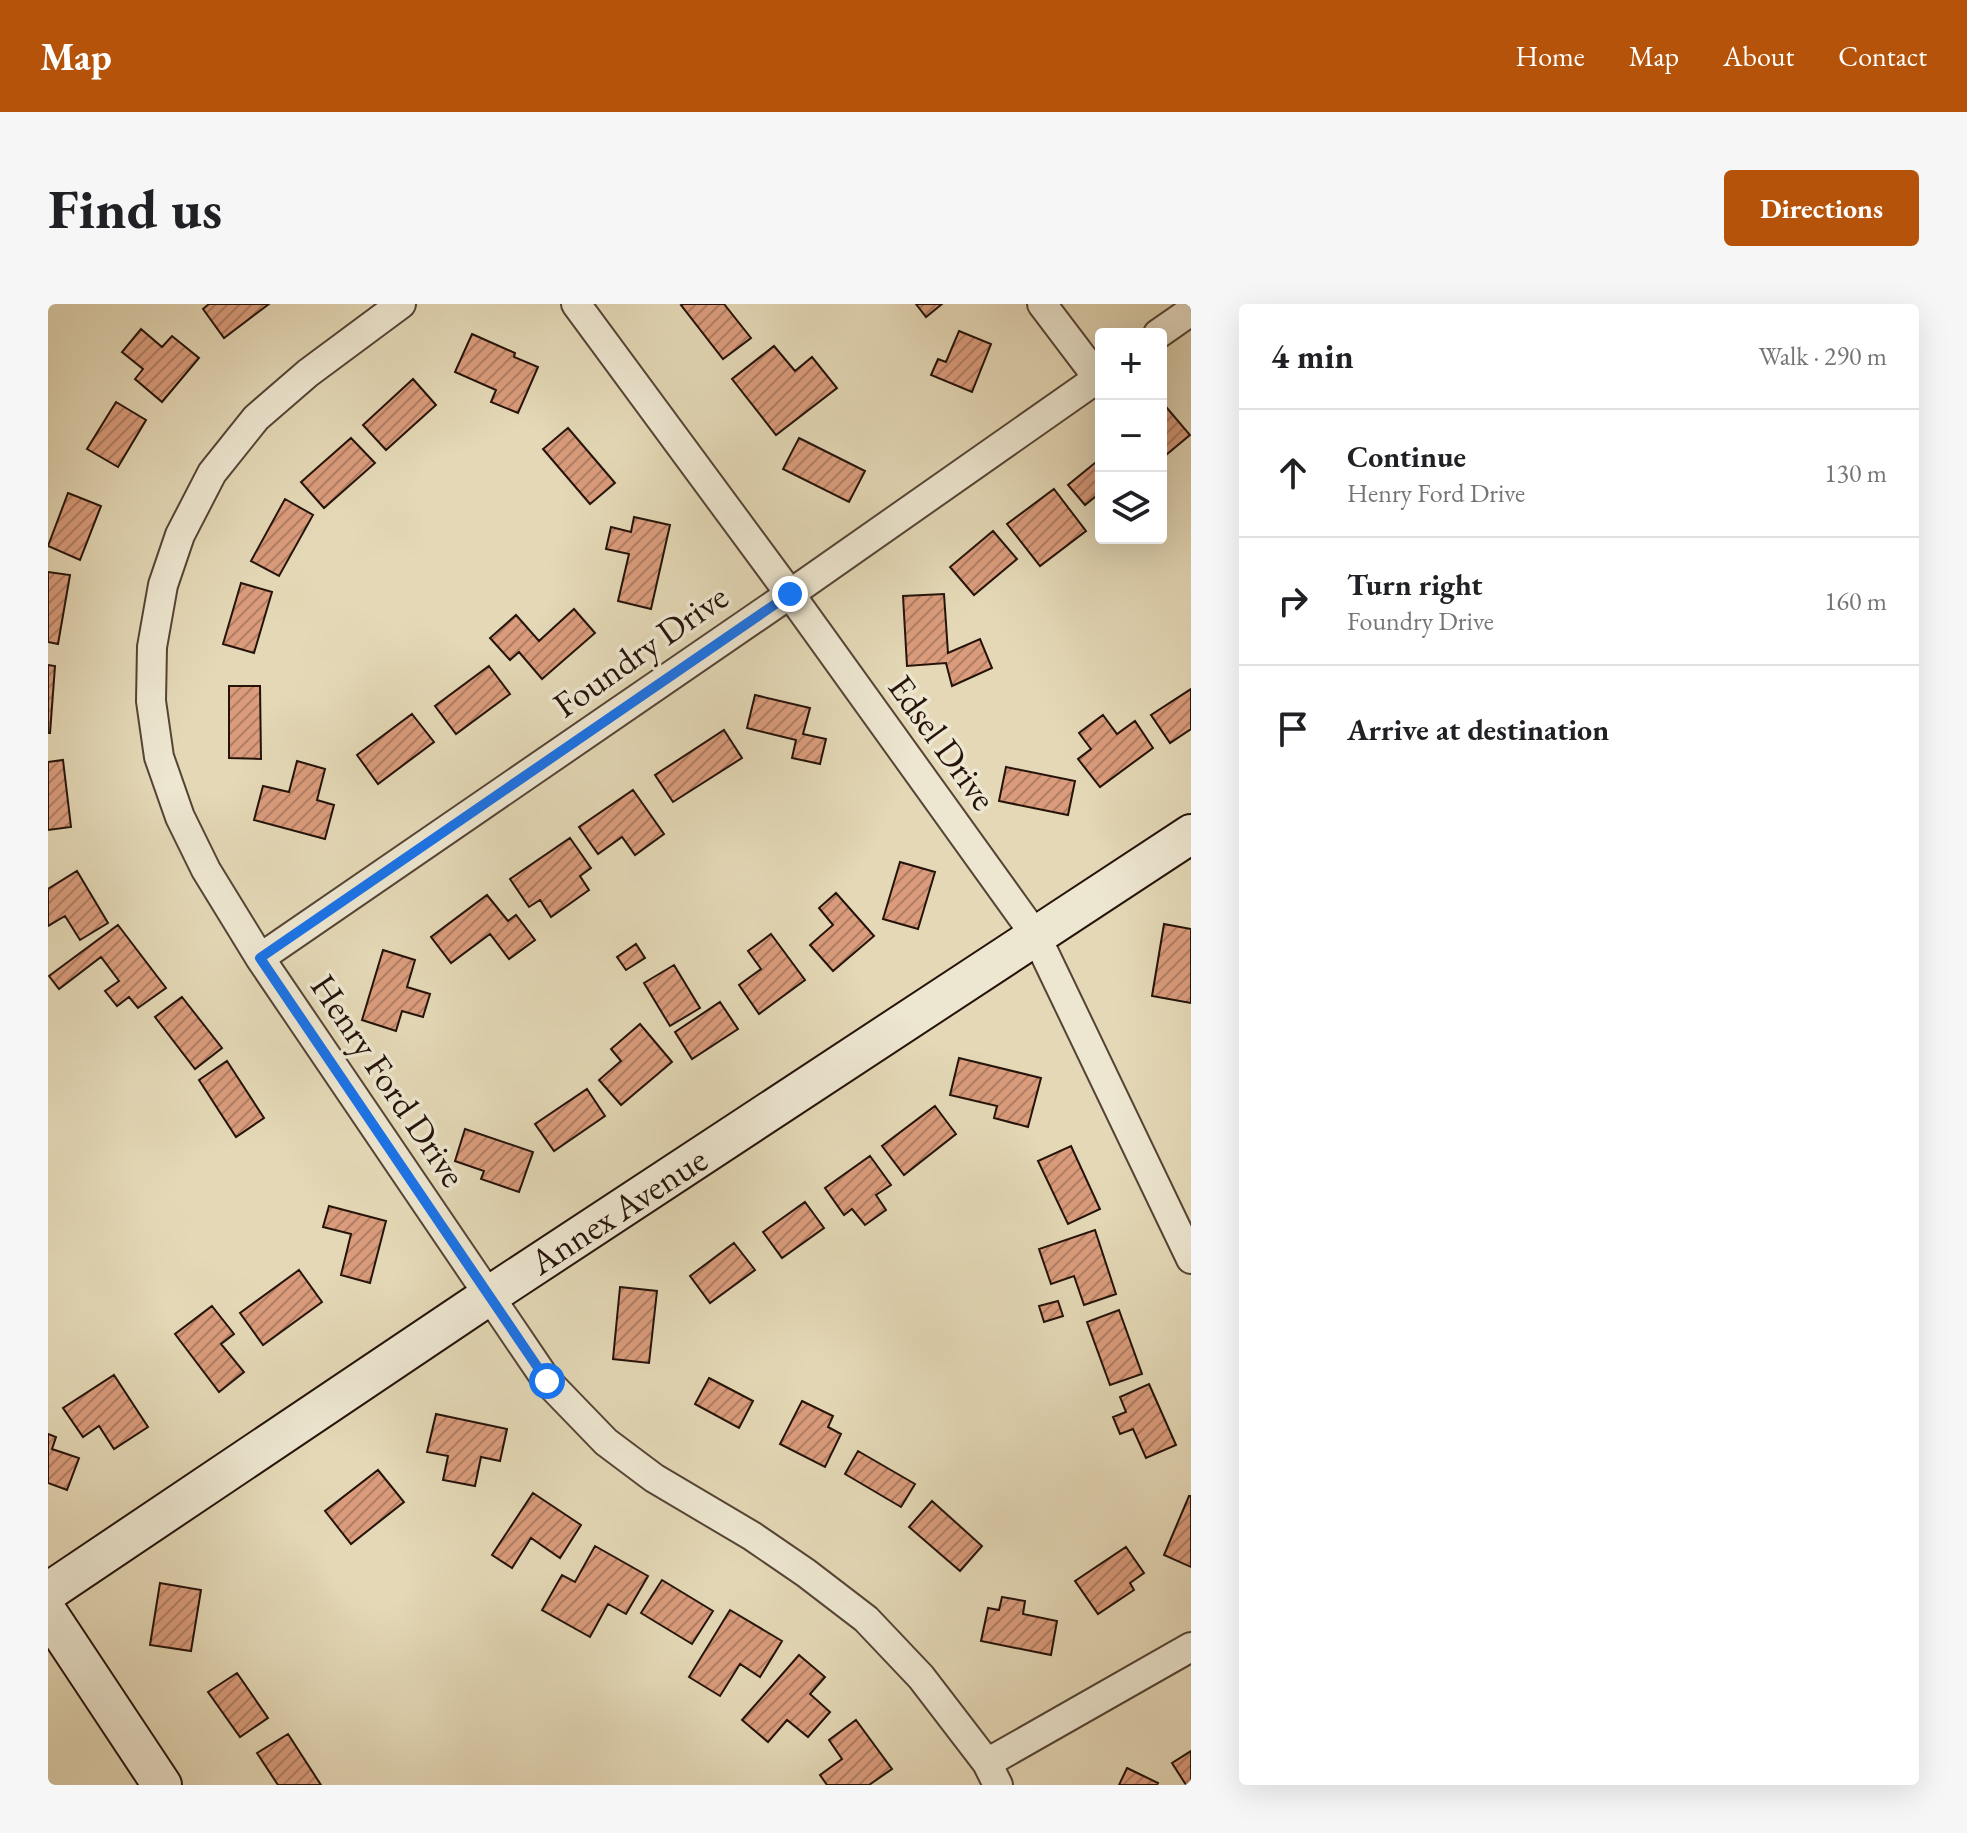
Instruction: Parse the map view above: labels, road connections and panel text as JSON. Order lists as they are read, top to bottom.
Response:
{
  "streets": {
    "street": [
      "Foundry Drive",
      "Edsel Drive",
      "Henry Ford Drive",
      "Annex Avenue"
    ]
  },
  "crossings": [
    ["Foundry Drive", "Edsel Drive"],
    ["Foundry Drive", "Henry Ford Drive"],
    ["Edsel Drive", "Annex Avenue"],
    ["Henry Ford Drive", "Annex Avenue"]
  ],
  "page": {
    "header": "Map",
    "nav": [
      "Home",
      "Map",
      "About",
      "Contact"
    ],
    "buttons": "Directions",
    "title": "Find us",
    "heading": ["4 min", "Walk · 290 m"],
    "map_buttons": ["+", "−"],
    "list": [
      ["Continue", "Henry Ford Drive", "130 m"],
      ["Turn right", "Foundry Drive", "160 m"],
      "Arrive at destination"
    ]
  }
}
